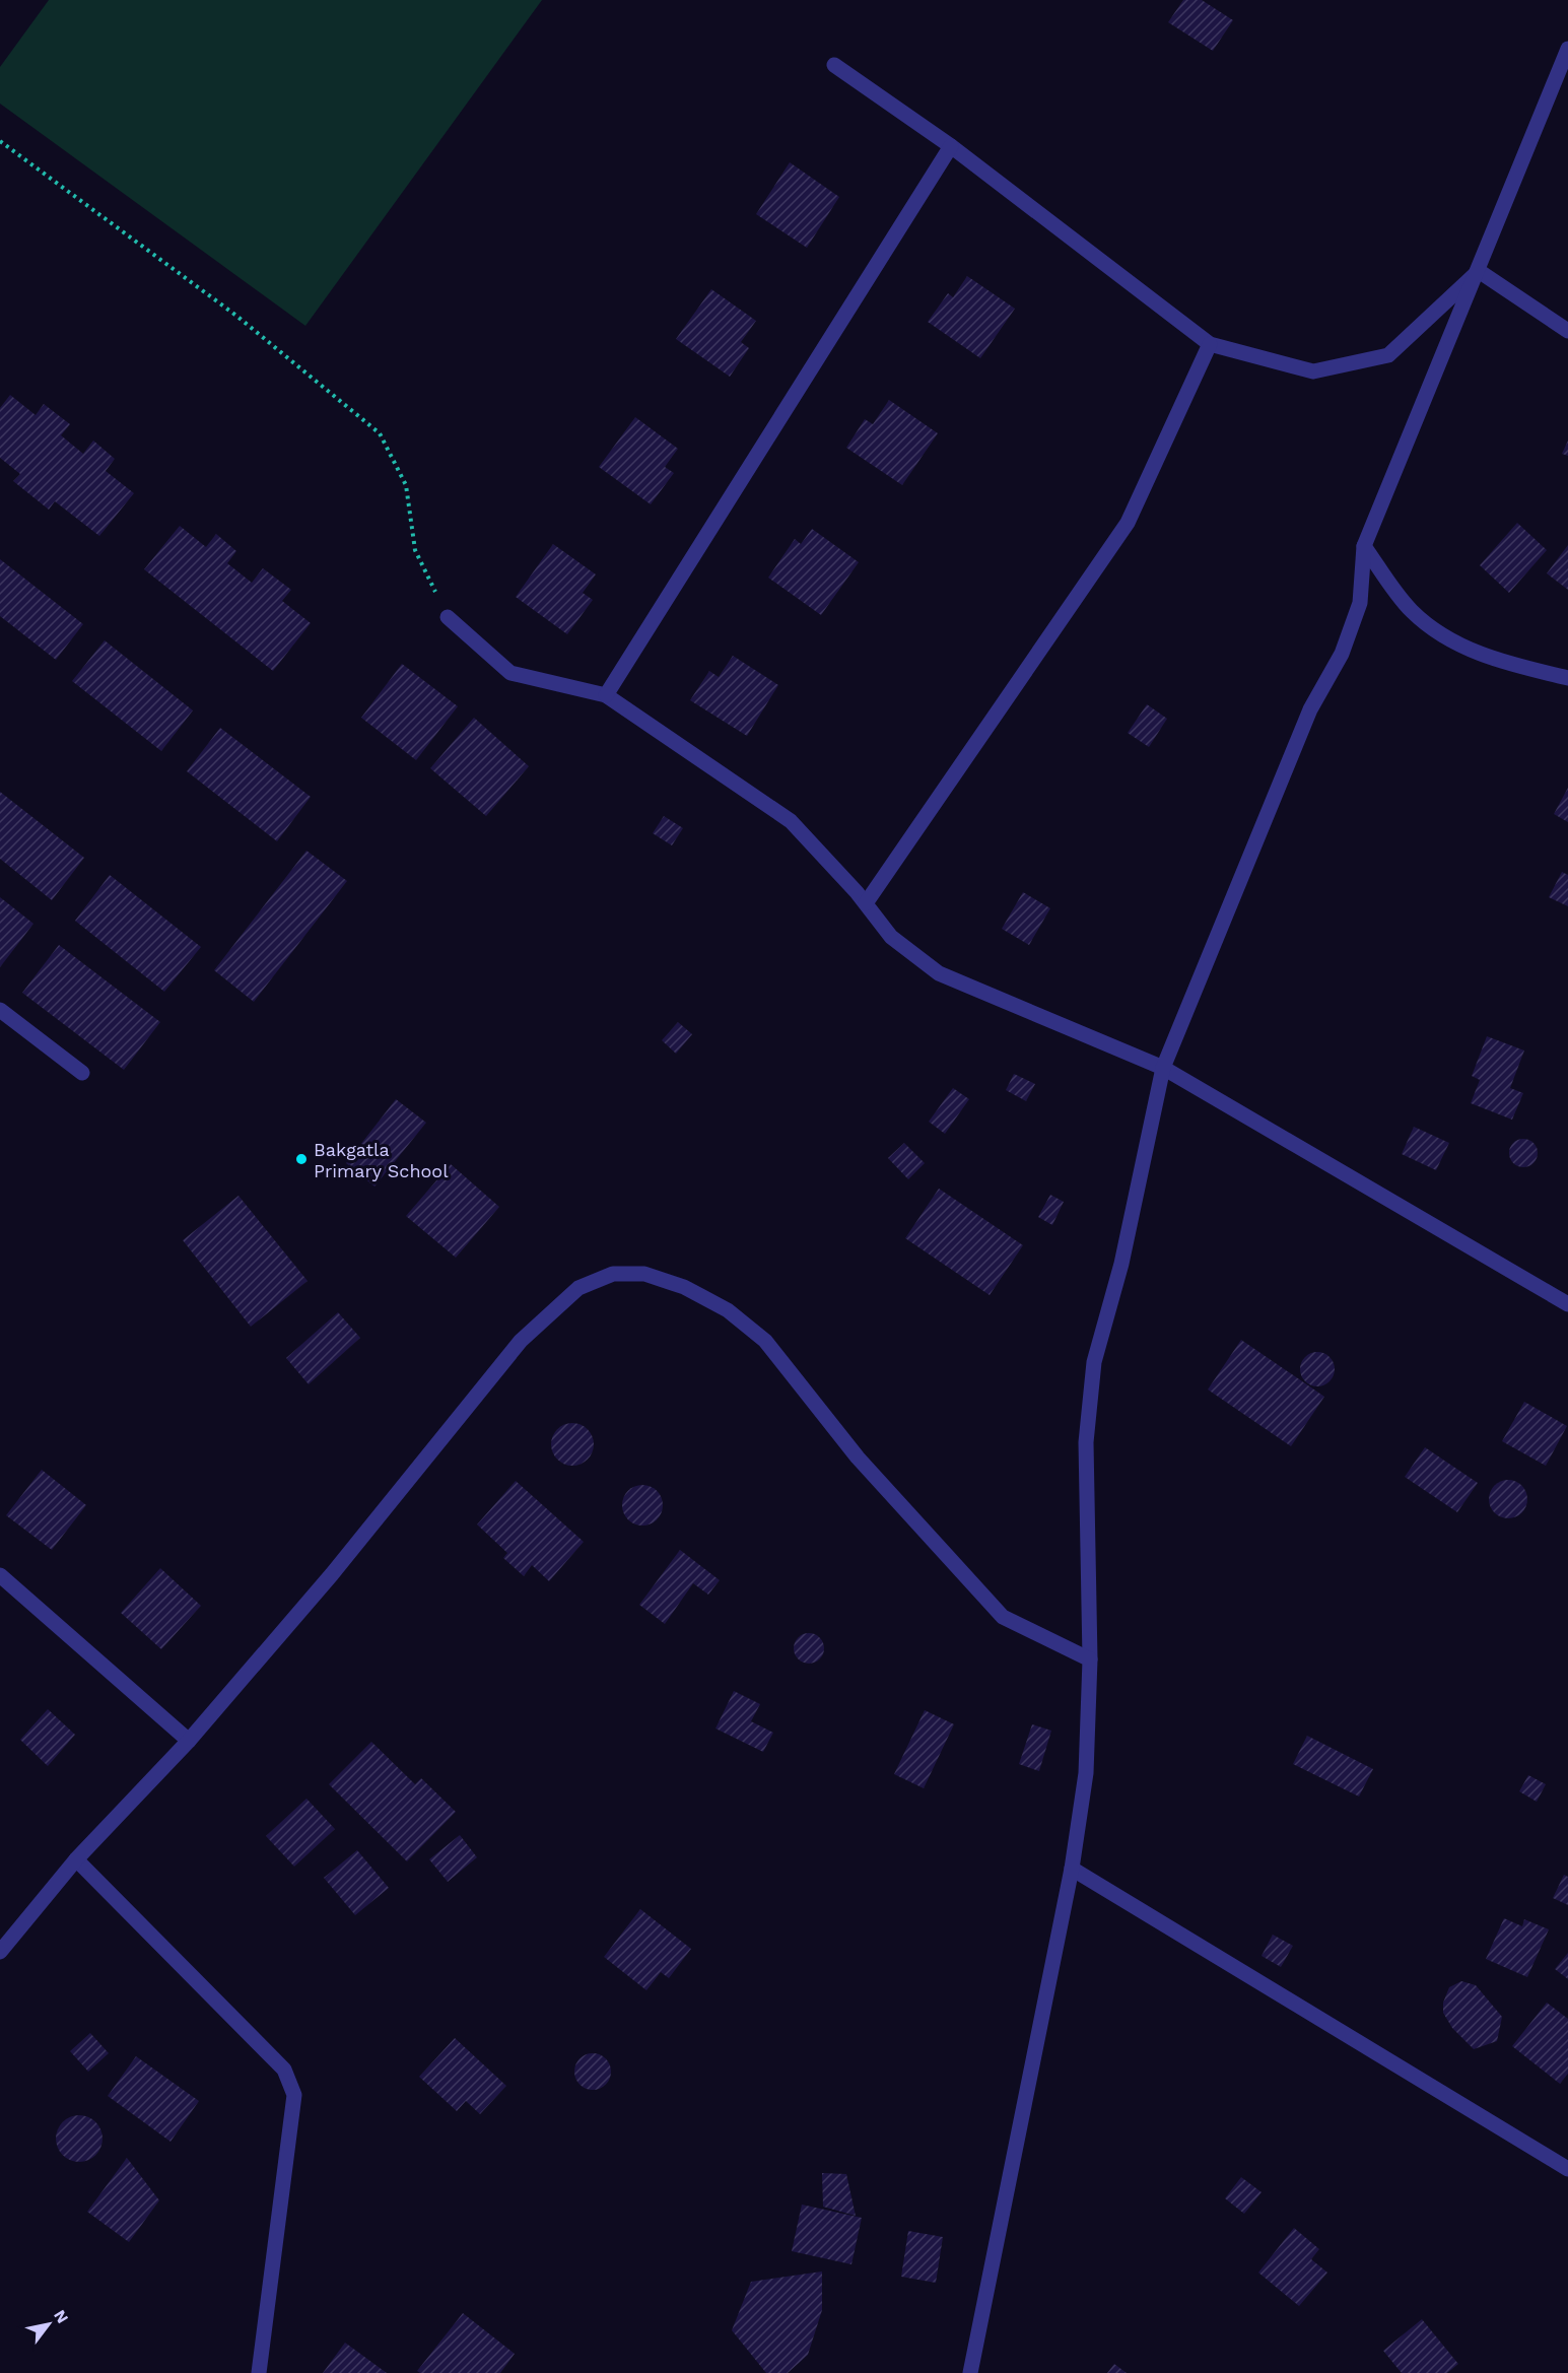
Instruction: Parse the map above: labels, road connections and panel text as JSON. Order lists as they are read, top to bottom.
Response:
{
  "places": ["Bakgatla Primary School"],
  "north": "top right"
}
